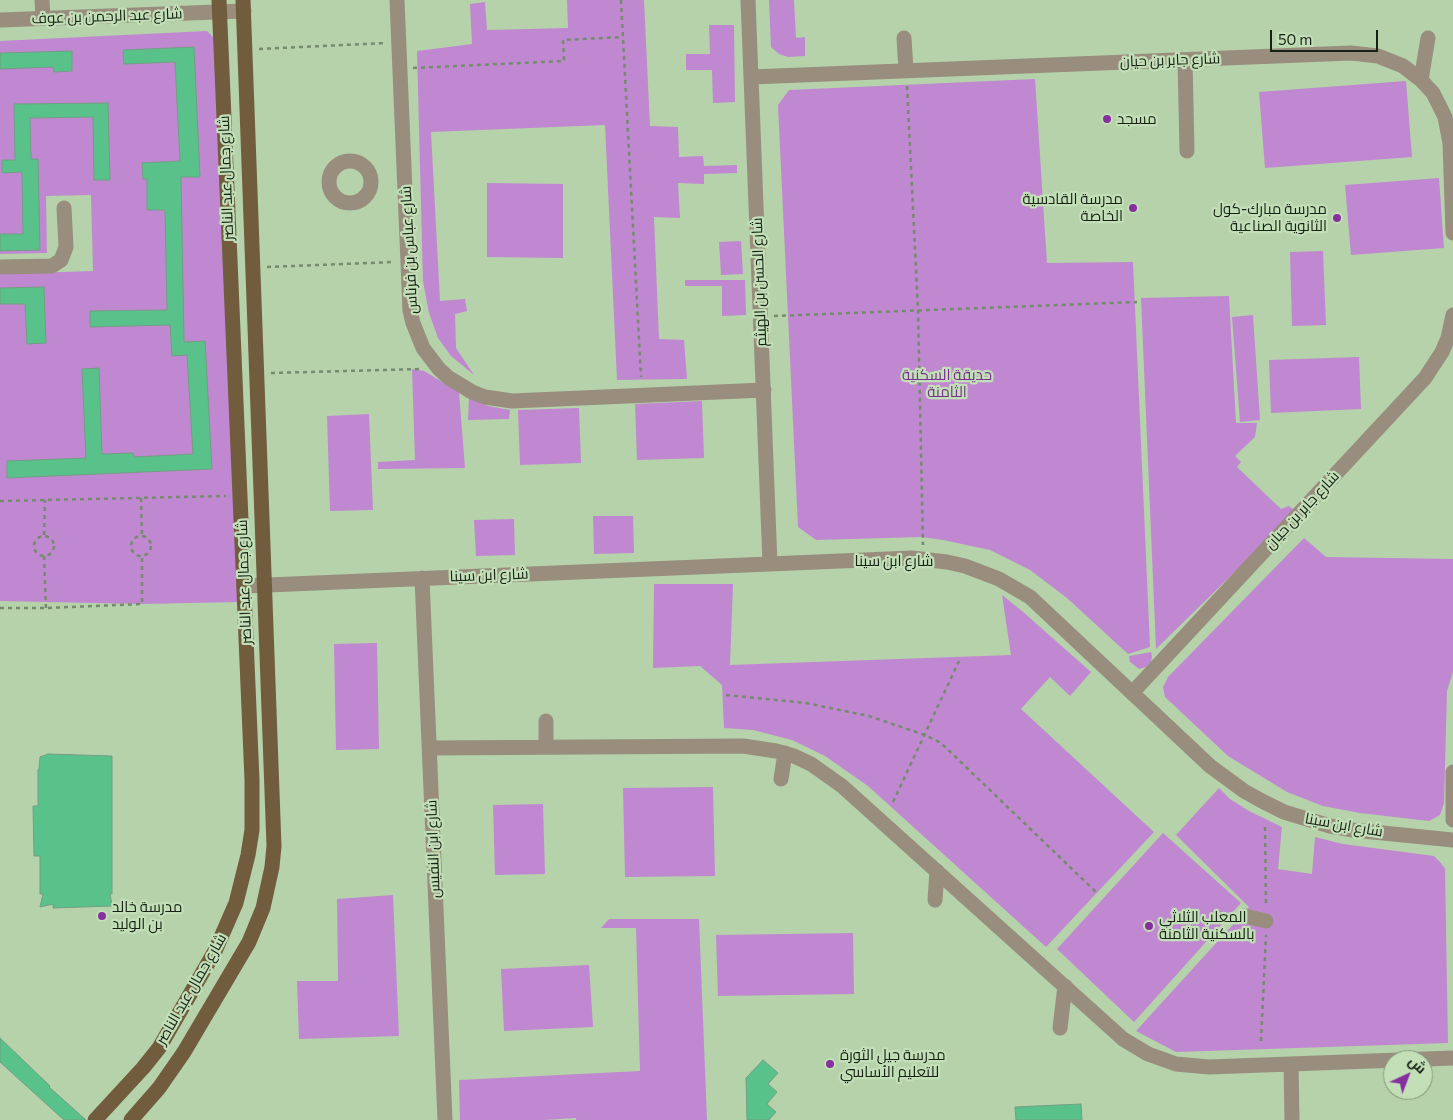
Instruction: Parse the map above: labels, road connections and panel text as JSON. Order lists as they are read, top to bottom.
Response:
{
  "streets": {
    "main road": ["شارع جمال عبد الناصر"],
    "street": [
      "شارع عبد الرحمن بن عوف",
      "شارع جابر بن حيان",
      "شارع عباس بن فرناس",
      "شارع الحسن بن الهيثم",
      "شارع ابن سينا",
      "شارع ابن النفيس"
    ]
  },
  "crossings": [
    ["شارع عبد الرحمن بن عوف", "شارع جمال عبد الناصر"],
    ["شارع جابر بن حيان", "شارع الحسن بن الهيثم"],
    ["شارع جابر بن حيان", "شارع ابن سينا"],
    ["شارع جمال عبد الناصر", "شارع ابن سينا"],
    ["شارع عباس بن فرناس", "شارع الحسن بن الهيثم"],
    ["شارع الحسن بن الهيثم", "شارع ابن سينا"],
    ["شارع ابن سينا", "شارع ابن النفيس"]
  ],
  "parks": ["حديقة السكنية الثامنة"],
  "places": [
    "مسجد",
    "مدرسة القادسية الخاصة",
    "مدرسة مبارك-كول الثانوية الصناعية",
    "مدرسة خالد بن الوليد",
    "المعلب الثلاثي بالسكنية الثامنة",
    "مدرسة جيل الثورة للتعليم الأساسي"
  ],
  "scale_bar": "50 m",
  "north": "top right"
}
